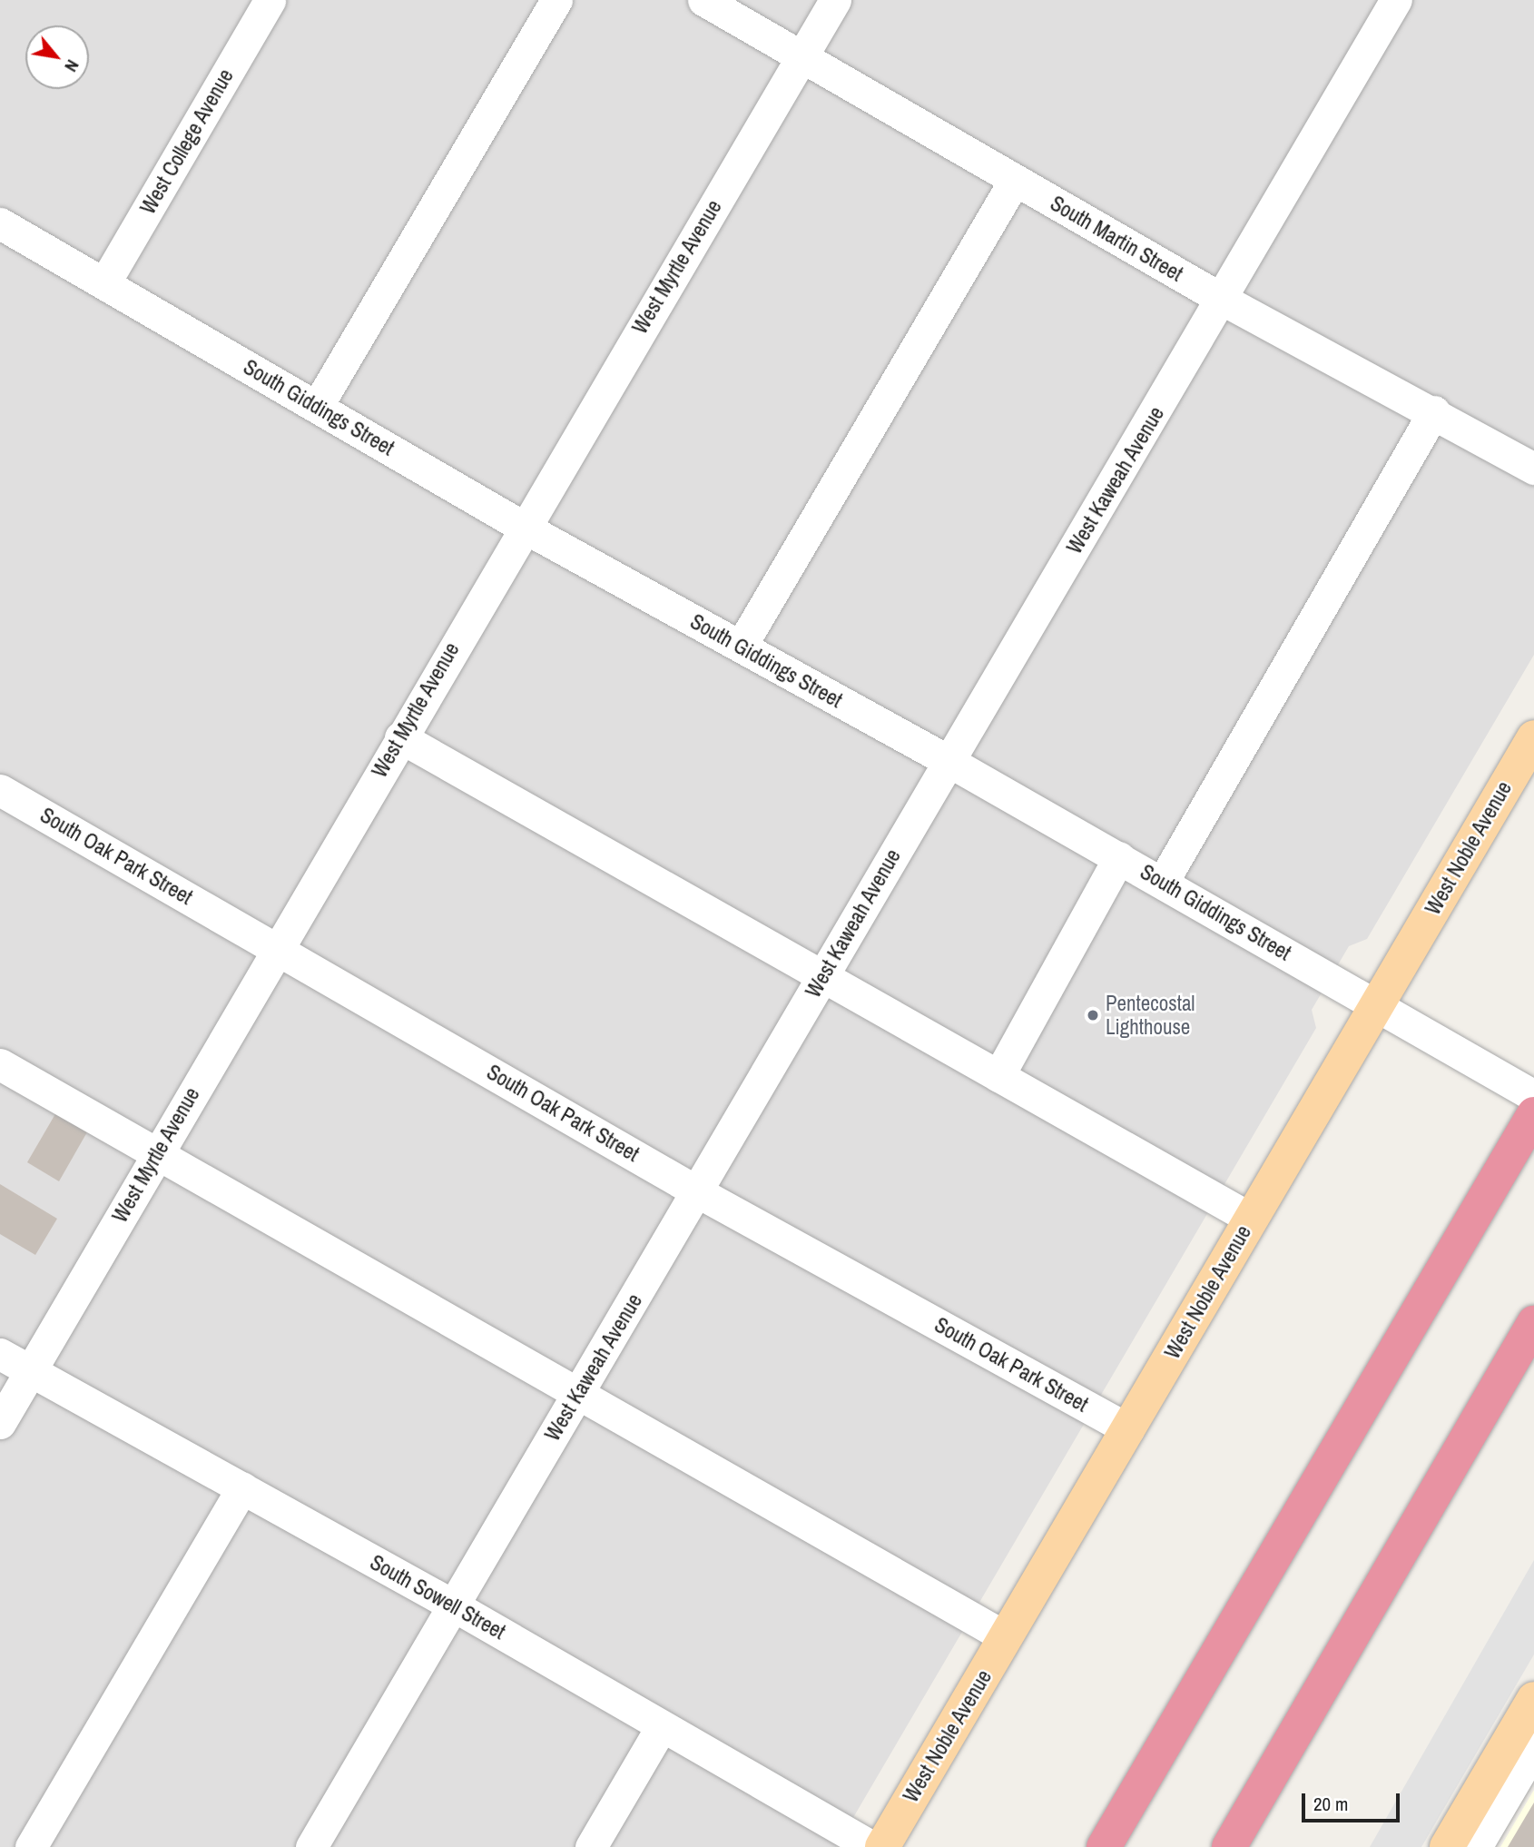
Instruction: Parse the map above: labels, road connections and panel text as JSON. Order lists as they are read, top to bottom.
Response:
{
  "streets": {
    "main road": ["West Noble Avenue"],
    "street": [
      "West College Avenue",
      "South Martin Street",
      "West Myrtle Avenue",
      "South Giddings Street",
      "West Kaweah Avenue",
      "South Oak Park Street",
      "South Sowell Street"
    ]
  },
  "crossings": [
    ["West College Avenue", "South Giddings Street"],
    ["South Martin Street", "West Myrtle Avenue"],
    ["South Martin Street", "West Kaweah Avenue"],
    ["West Myrtle Avenue", "South Giddings Street"],
    ["West Myrtle Avenue", "South Oak Park Street"],
    ["West Myrtle Avenue", "South Sowell Street"],
    ["South Giddings Street", "West Kaweah Avenue"],
    ["South Giddings Street", "West Noble Avenue"],
    ["West Kaweah Avenue", "South Oak Park Street"],
    ["West Kaweah Avenue", "South Sowell Street"],
    ["West Noble Avenue", "South Oak Park Street"]
  ],
  "places": ["Pentecostal Lighthouse"],
  "scale_bar": "20 m",
  "north": "bottom right"
}
